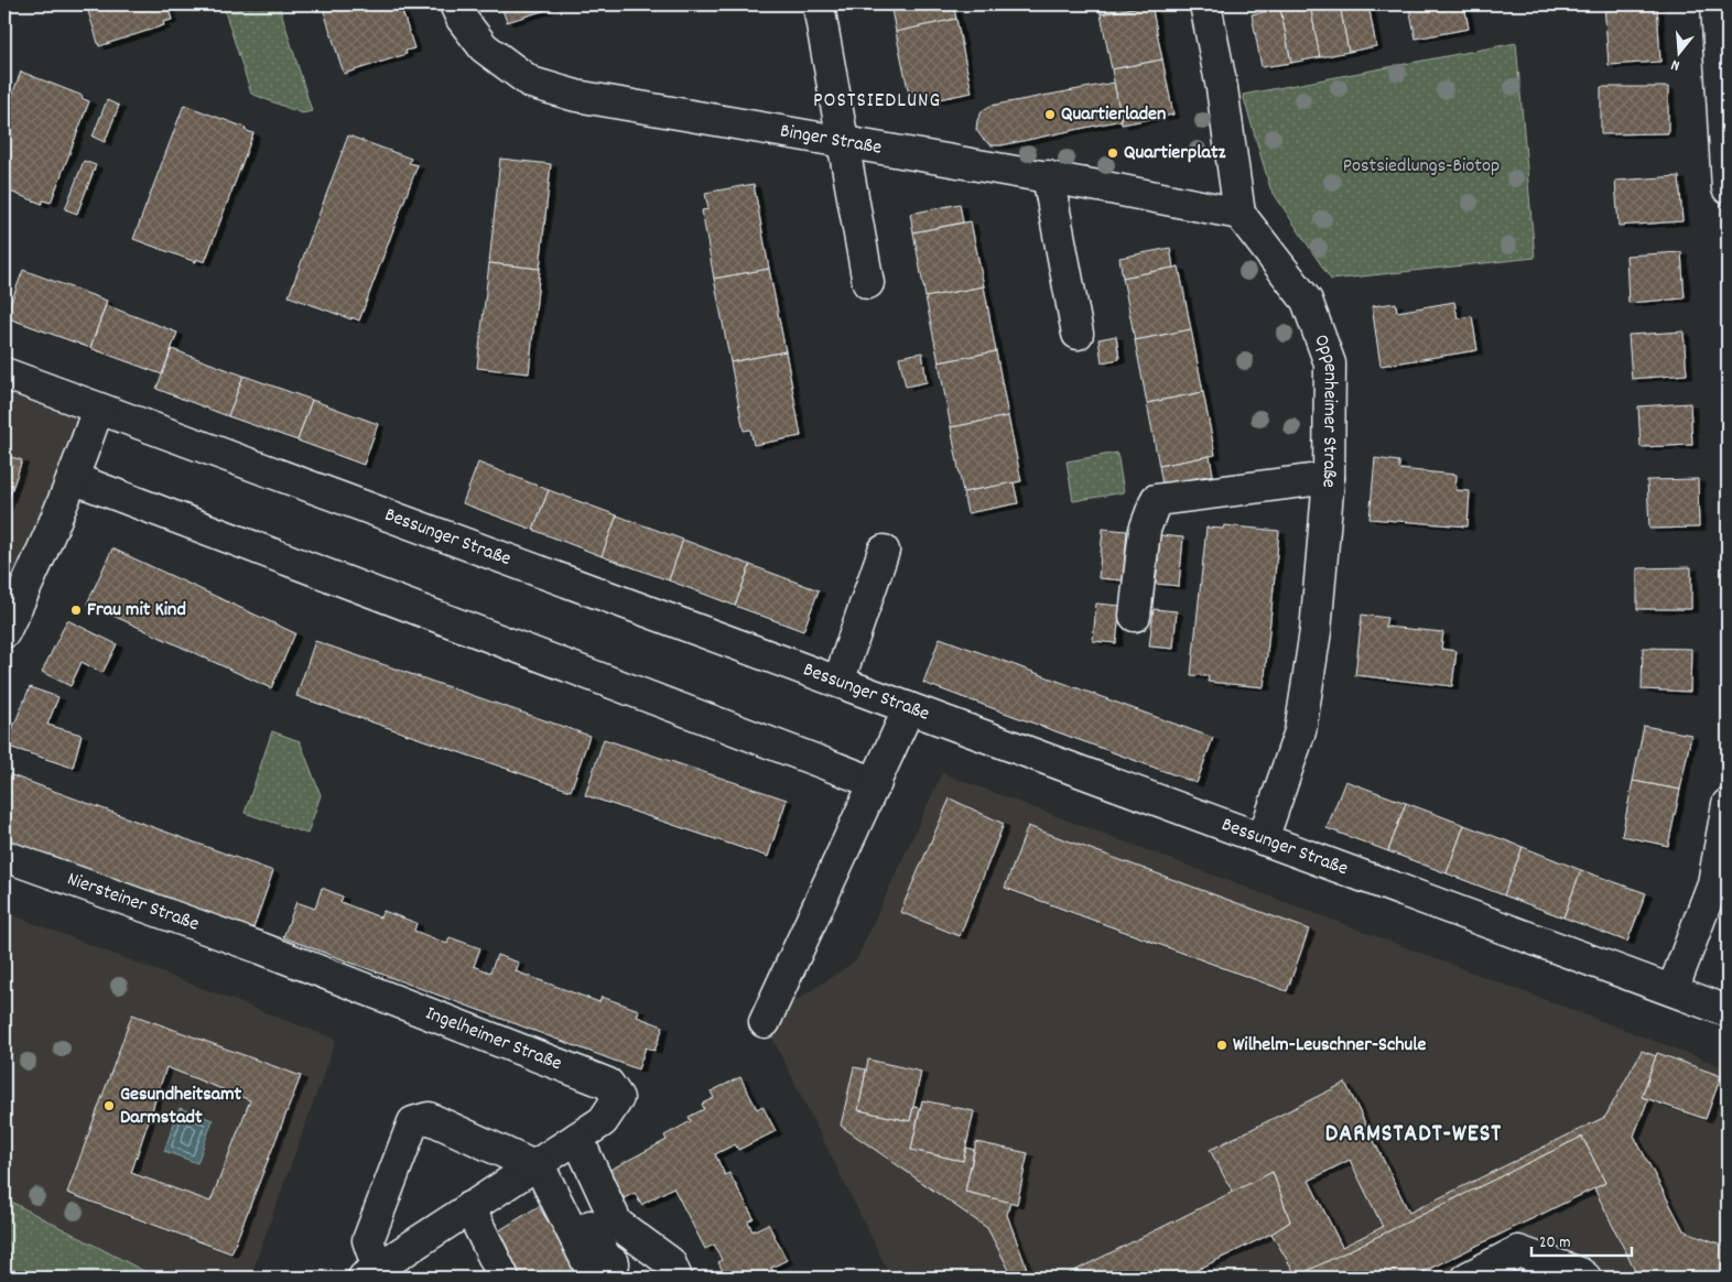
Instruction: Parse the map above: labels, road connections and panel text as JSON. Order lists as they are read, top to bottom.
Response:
{
  "streets": {
    "street": [
      "Binger Straße",
      "Oppenheimer Straße",
      "Bessunger Straße",
      "Niersteiner Straße",
      "Ingelheimer Straße"
    ]
  },
  "crossings": [
    ["Binger Straße", "Oppenheimer Straße"],
    ["Oppenheimer Straße", "Bessunger Straße"],
    ["Niersteiner Straße", "Ingelheimer Straße"]
  ],
  "districts": ["POSTSIEDLUNG", "DARMSTADT-WEST"],
  "parks": ["Postsiedlungs-Biotop"],
  "places": [
    "Quartierladen",
    "Quartierplatz",
    "Frau mit Kind",
    "Wilhelm-Leuschner-Schule",
    "Gesundheitsamt Darmstadt"
  ],
  "scale_bar": "20 m",
  "north": "bottom"
}
